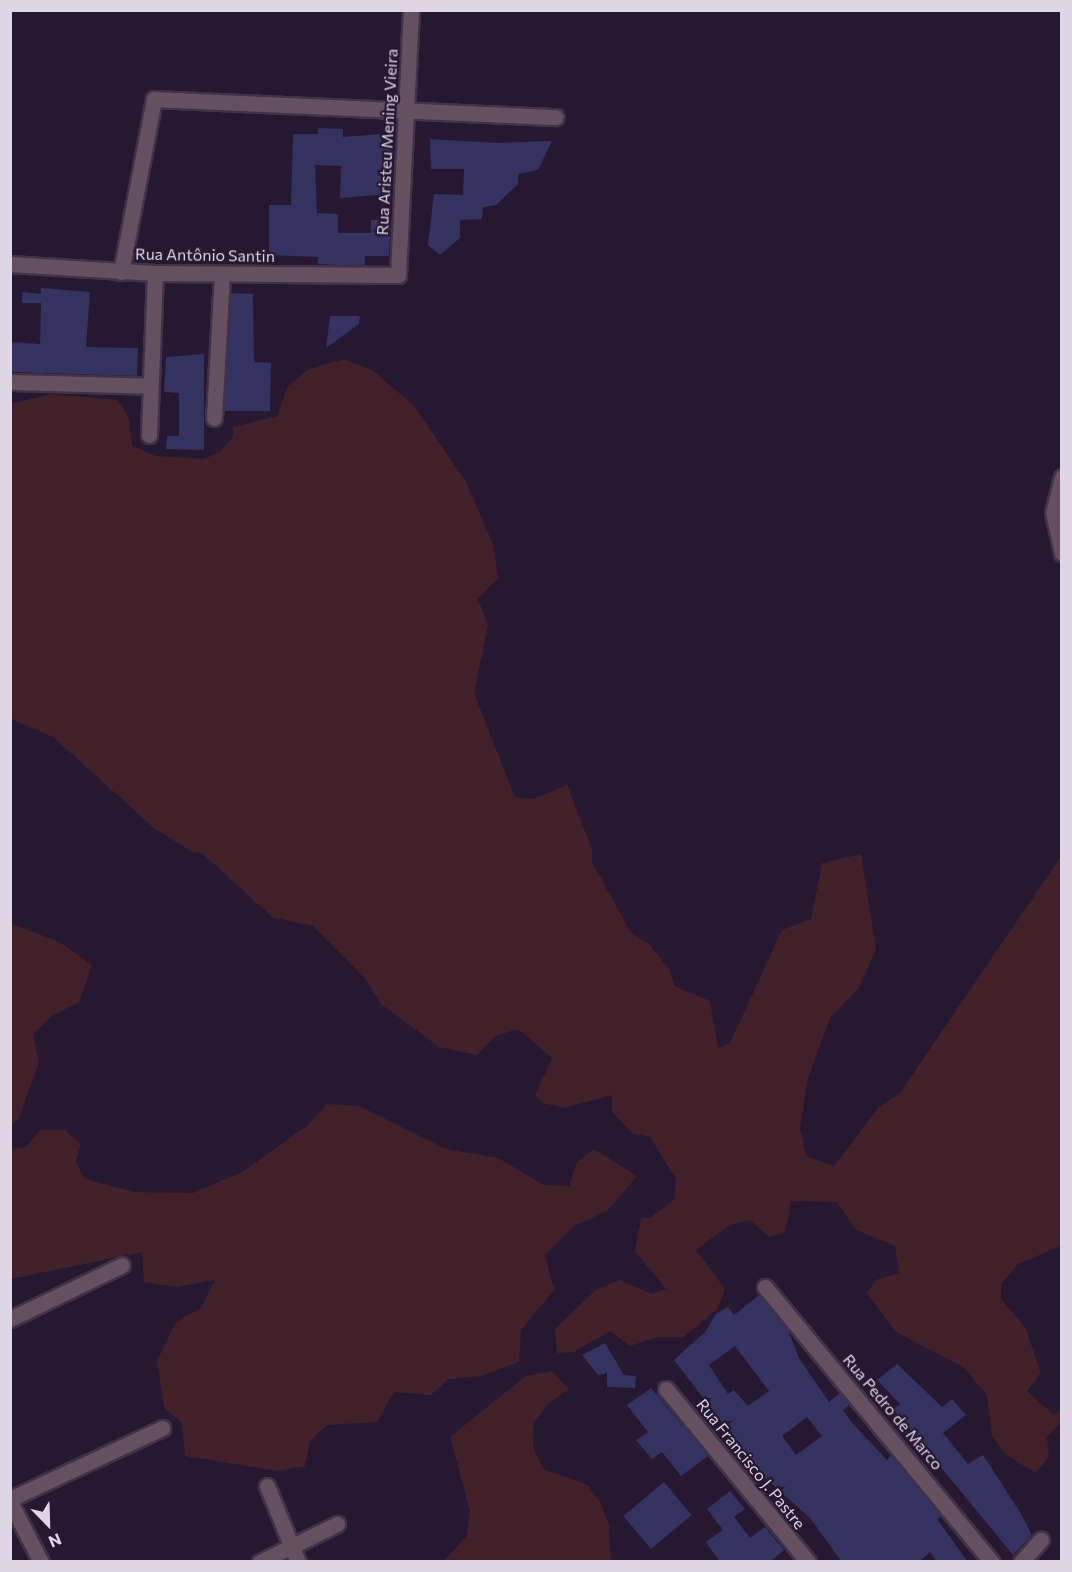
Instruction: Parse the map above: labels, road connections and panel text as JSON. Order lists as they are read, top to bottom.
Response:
{
  "streets": {
    "street": [
      "Rua Aristeu Mening Vieira",
      "Rua Antônio Santin",
      "Rua Pedro de Marco",
      "Rua Francisco J. Pastre"
    ]
  },
  "crossings": [
    ["Rua Aristeu Mening Vieira", "Rua Antônio Santin"]
  ],
  "north": "bottom right"
}
